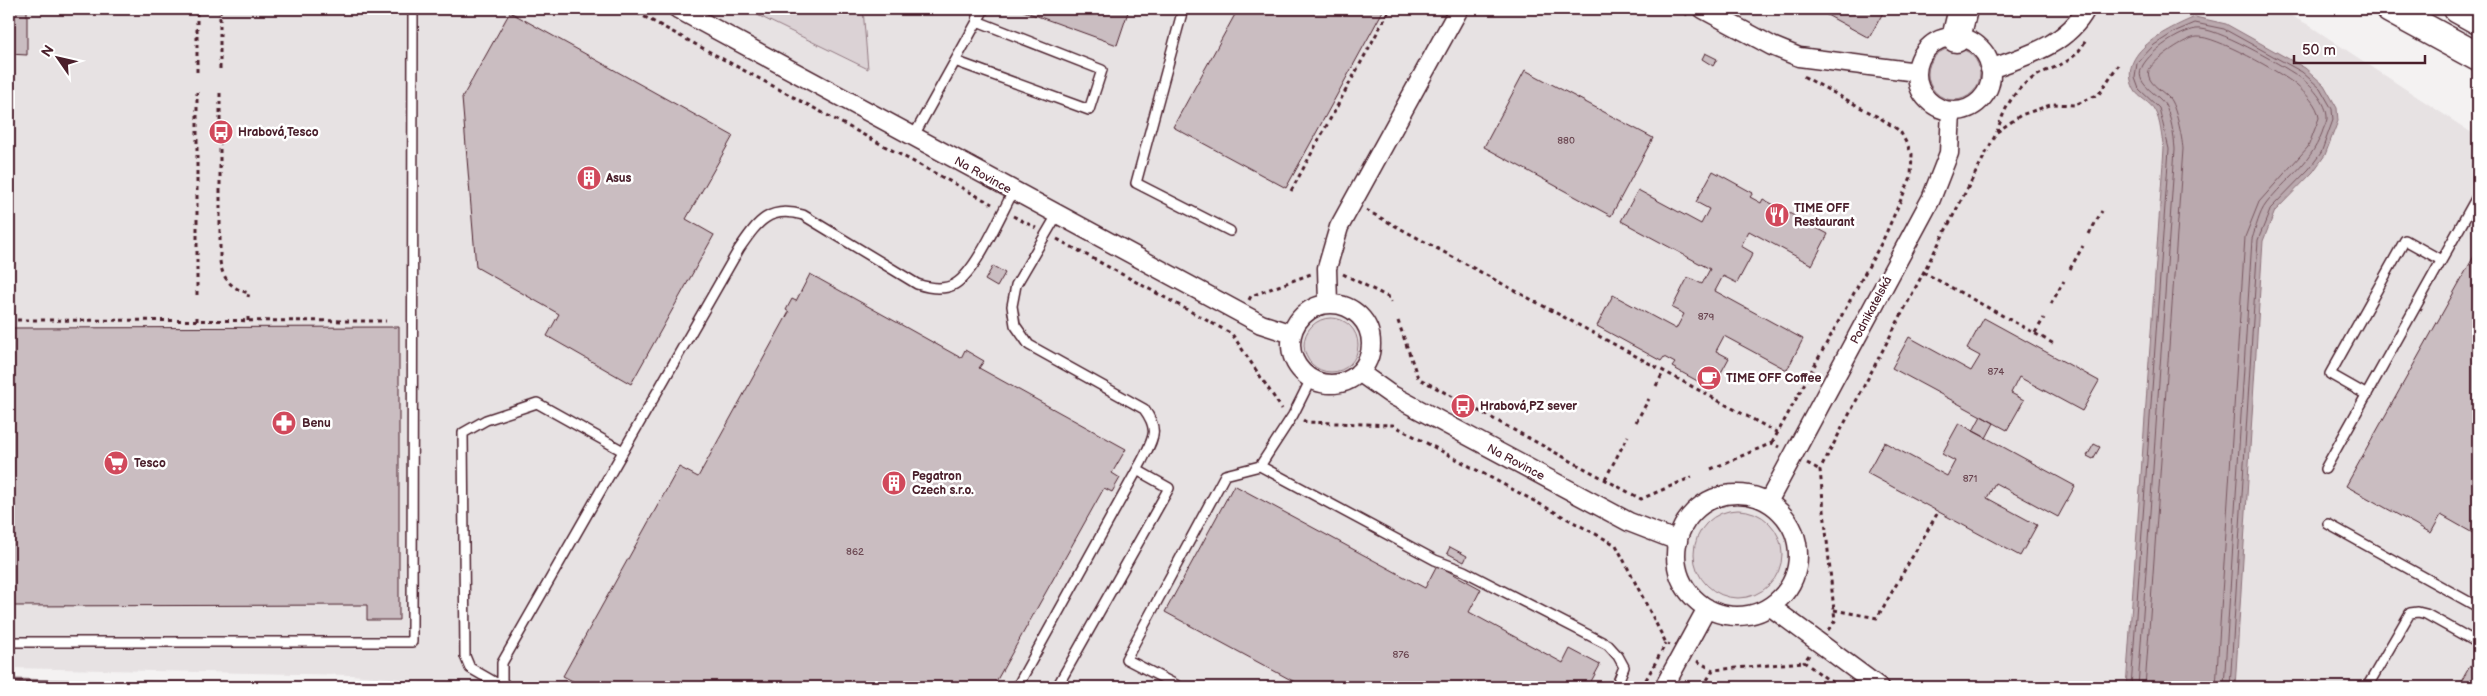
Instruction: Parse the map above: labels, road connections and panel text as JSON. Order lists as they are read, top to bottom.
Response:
{
  "streets": {
    "street": ["Na Rovince", "Podnikatelská"]
  },
  "crossings": [
    ["Na Rovince", "Podnikatelská"]
  ],
  "places": {
    "bus stop": ["Hrabová,Tesco", "Hrabová,PZ sever"],
    "building": ["Asus", "Pegatron Czech s.r.o."],
    "restaurant": ["TIME OFF Restaurant"],
    "cafe": ["TIME OFF Coffee"],
    "pharmacy": ["Benu"],
    "supermarket": ["Tesco"]
  },
  "house_numbers": [
    "880",
    "879",
    "874",
    "871",
    "862",
    "876"
  ],
  "scale_bar": "50 m",
  "north": "top left"
}
